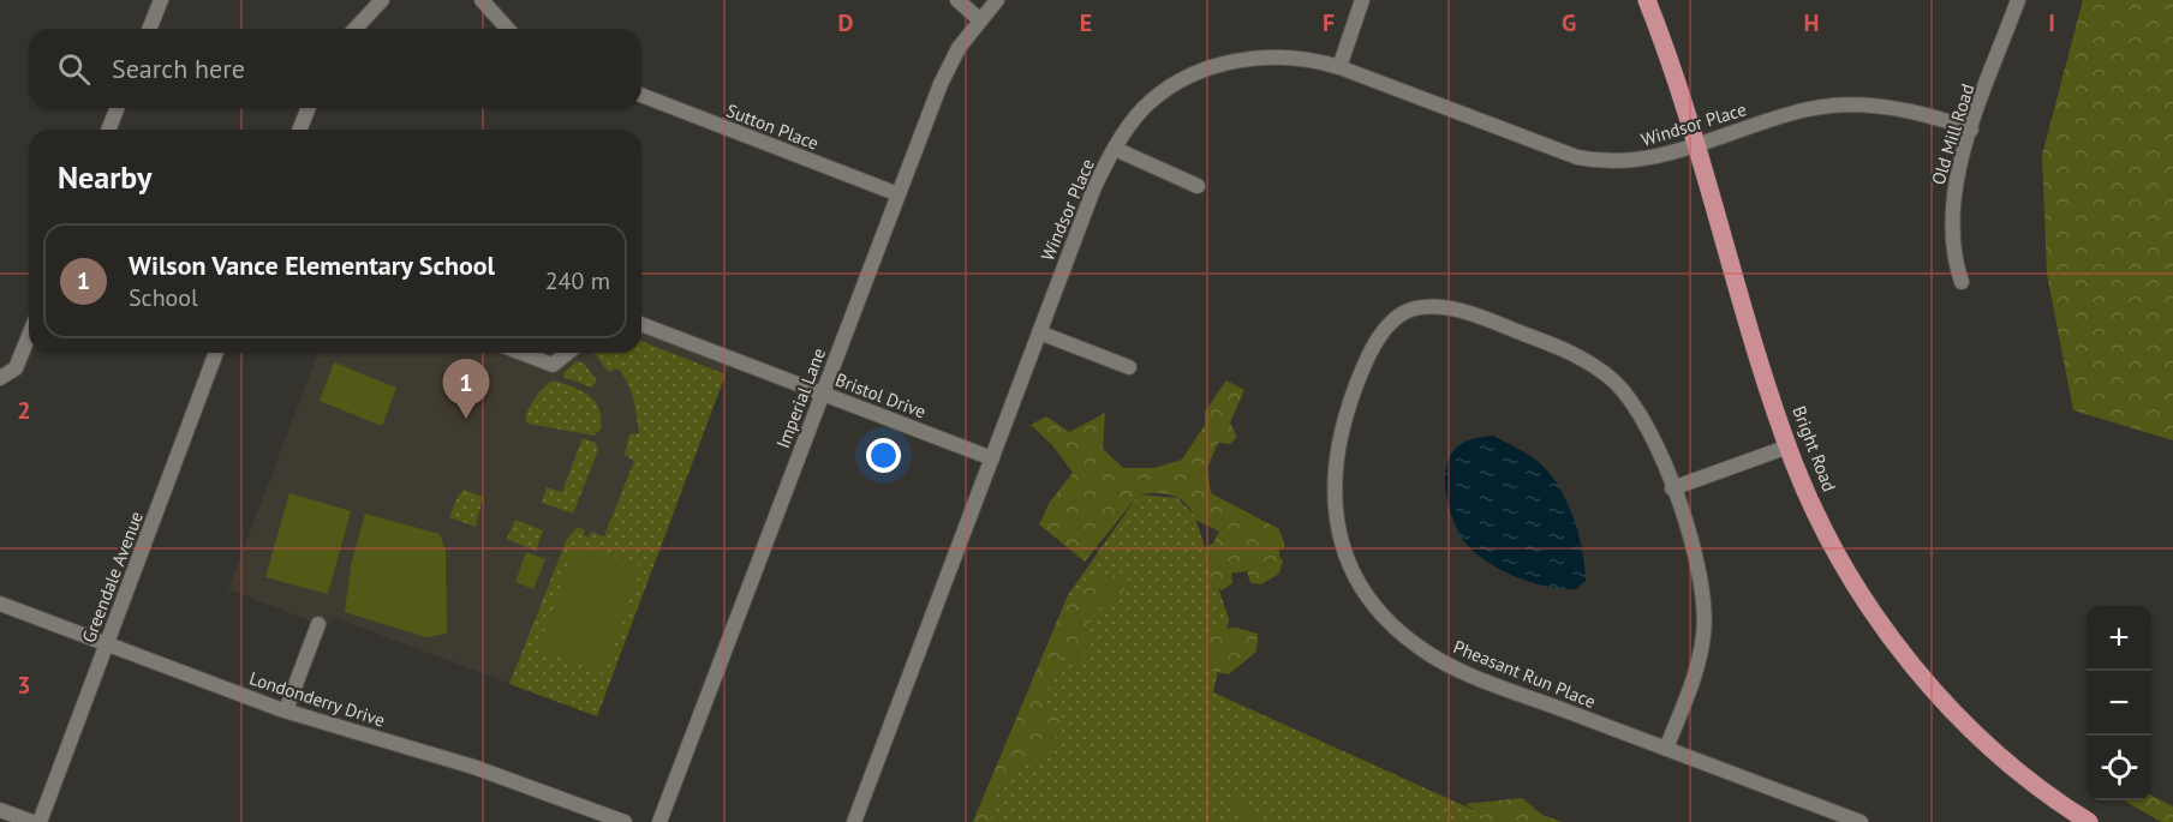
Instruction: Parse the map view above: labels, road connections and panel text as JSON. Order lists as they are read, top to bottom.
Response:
{
  "streets": {
    "main road": ["Bright Road"],
    "street": [
      "Windsor Place",
      "Sutton Place",
      "Old Mill Road",
      "Bristol Drive",
      "Imperial Lane",
      "Greendale Avenue",
      "Pheasant Run Place",
      "Londonderry Drive"
    ]
  },
  "crossings": [
    ["Windsor Place", "Old Mill Road"],
    ["Windsor Place", "Bristol Drive"],
    ["Windsor Place", "Bright Road"],
    ["Sutton Place", "Imperial Lane"],
    ["Bristol Drive", "Imperial Lane"],
    ["Greendale Avenue", "Londonderry Drive"]
  ],
  "page": {
    "search": "Search here",
    "heading": "Nearby",
    "list": [
      {
        "mark": "1",
        "name": "Wilson Vance Elementary School",
        "note": "School",
        "value": "240 m"
      }
    ],
    "pins": "1",
    "map_buttons": ["+", "−"]
  },
  "grid": {
    "columns": [
      "D",
      "E",
      "F",
      "G",
      "H",
      "I"
    ],
    "rows": ["2", "3"]
  }
}
